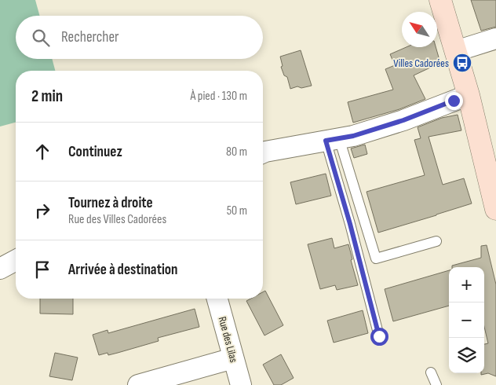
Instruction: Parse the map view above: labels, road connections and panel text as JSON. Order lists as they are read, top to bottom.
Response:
{
  "streets": {
    "street": ["Rue des Lilas"]
  },
  "places": {
    "bus stop": ["Villes Cadorées"]
  },
  "north": "top left",
  "page": {
    "search": "Rechercher",
    "heading": ["2 min", "À pied · 130 m"],
    "list": [
      ["Continuez", "80 m"],
      ["Tournez à droite", "Rue des Villes Cadorées", "50 m"],
      "Arrivée à destination"
    ],
    "map_buttons": ["+", "−"]
  }
}
